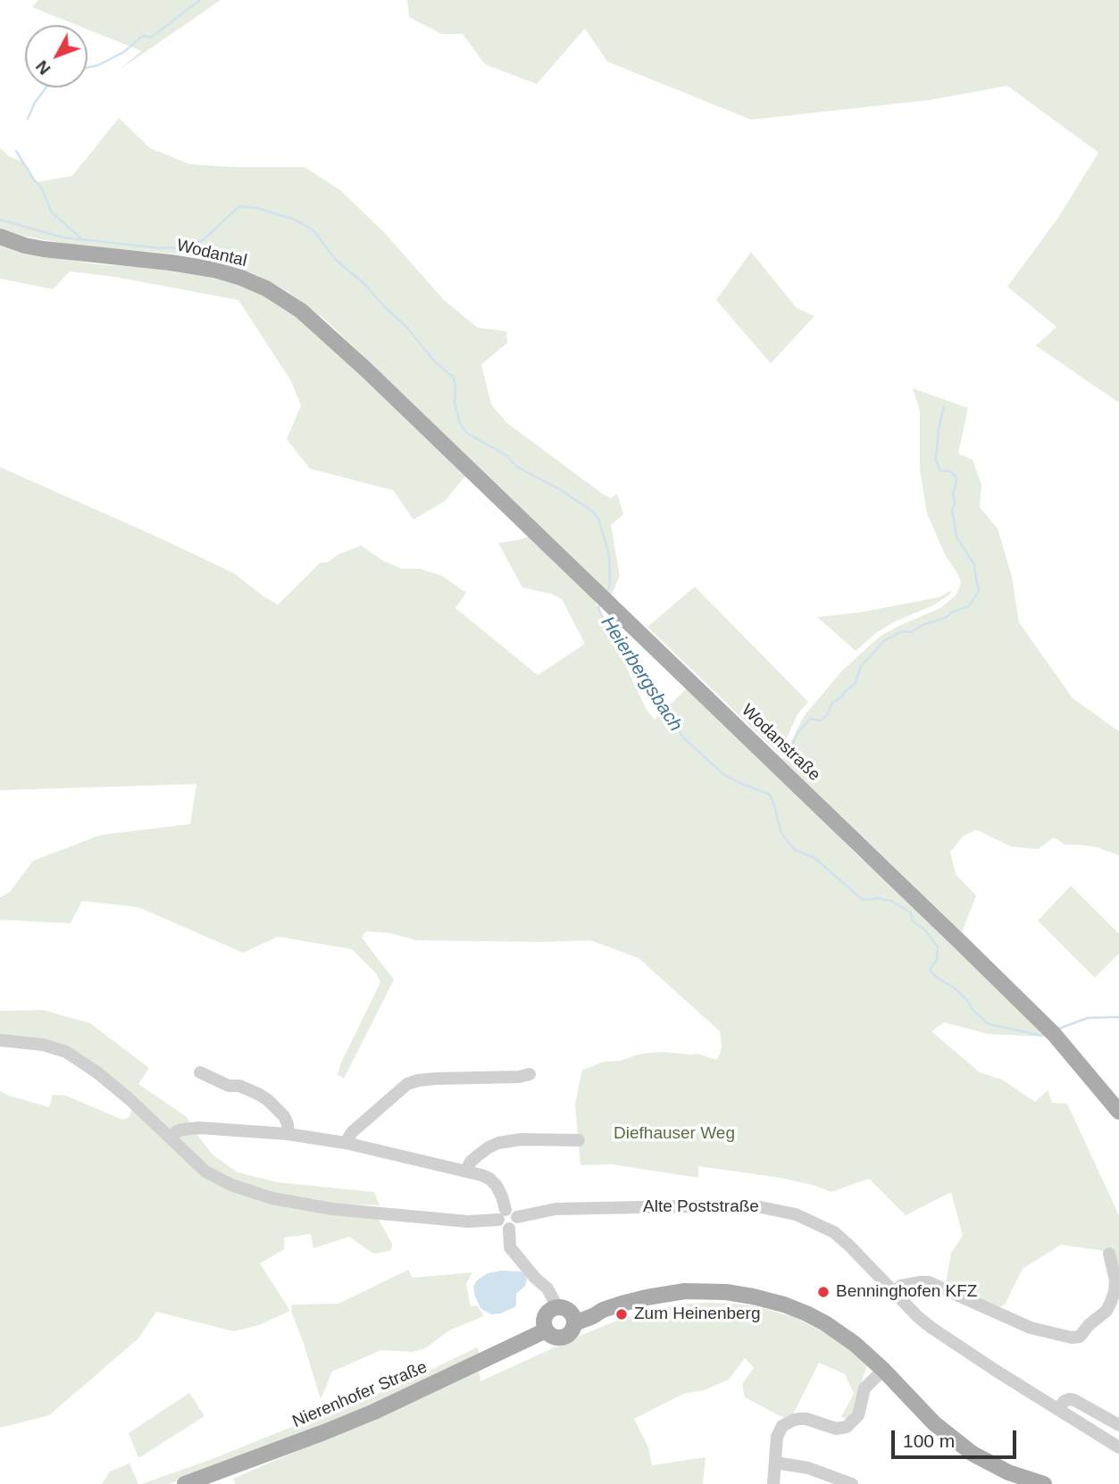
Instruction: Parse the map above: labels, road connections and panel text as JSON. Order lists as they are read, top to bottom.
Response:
{
  "streets": {
    "main road": ["Wodantal", "Wodanstraße", "Nierenhofer Straße"],
    "street": ["Alte Poststraße"]
  },
  "crossings": [
    ["Wodantal", "Wodanstraße"]
  ],
  "water": ["Heierbergsbach"],
  "parks": ["Diefhauser Weg"],
  "places": ["Benninghofen KFZ", "Zum Heinenberg"],
  "scale_bar": "100 m",
  "north": "bottom left"
}
